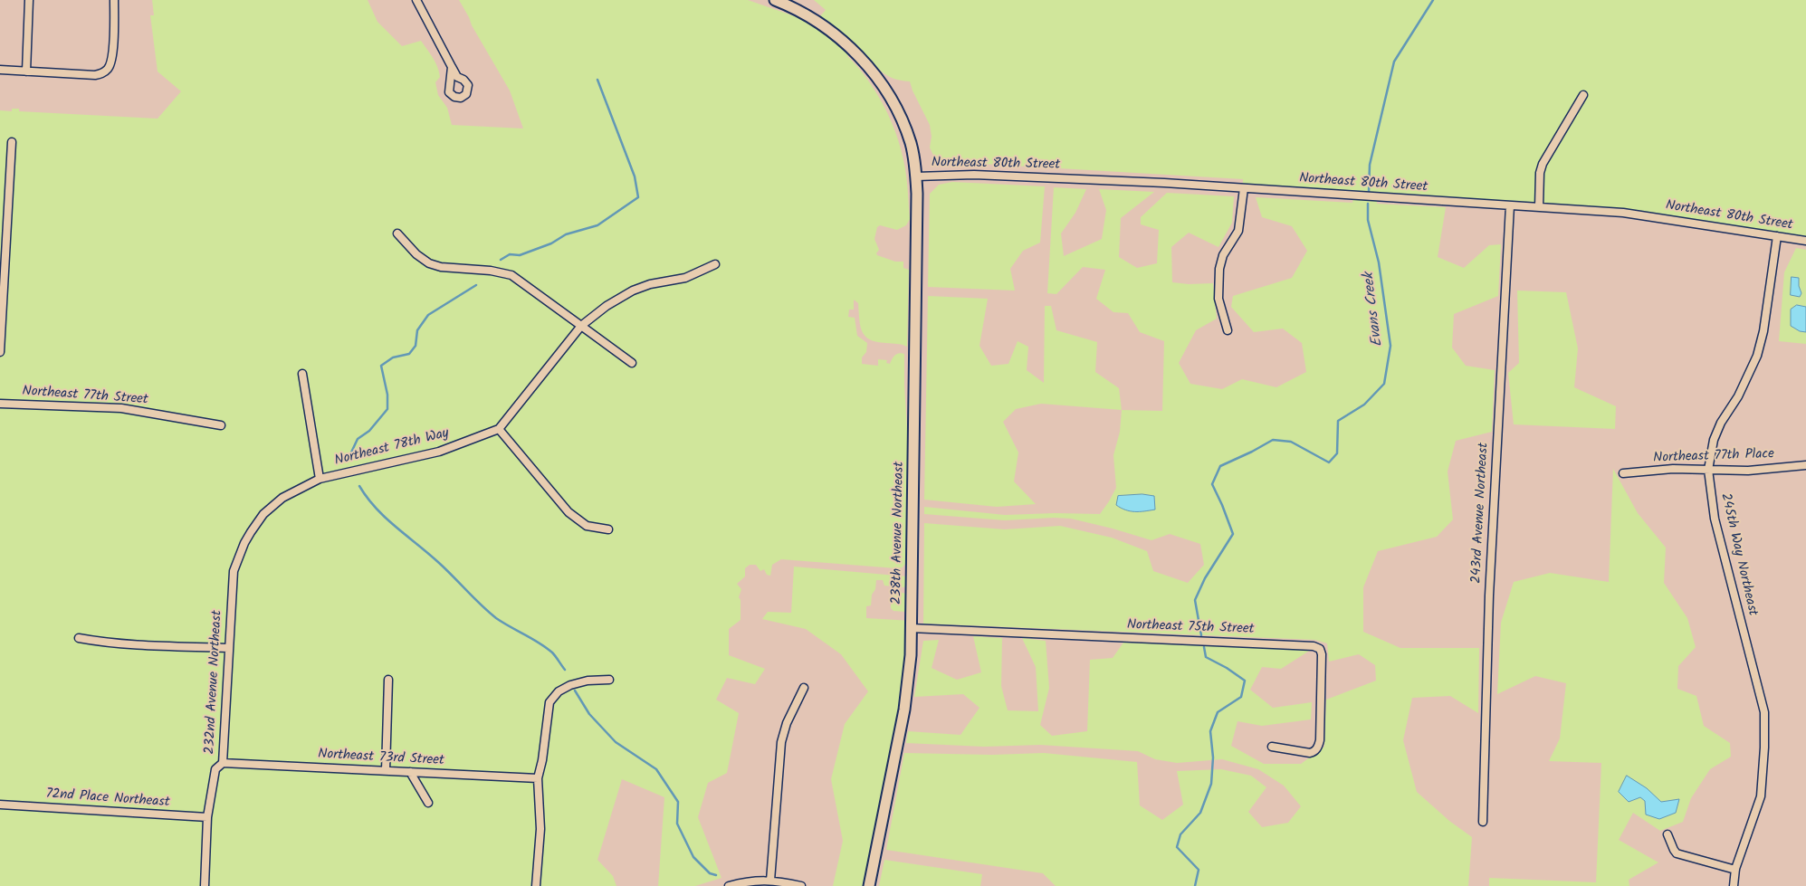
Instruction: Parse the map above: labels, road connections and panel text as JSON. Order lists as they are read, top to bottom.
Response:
{
  "streets": {
    "street": [
      "Northeast 80th Street",
      "Northeast 77th Street",
      "Northeast 78th Way",
      "Northeast 77th Place",
      "243rd Avenue Northeast",
      "238th Avenue Northeast",
      "245th Way Northeast",
      "Northeast 75th Street",
      "232nd Avenue Northeast",
      "Northeast 73rd Street",
      "72nd Place Northeast"
    ]
  },
  "crossings": [
    ["Northeast 80th Street", "243rd Avenue Northeast"],
    ["Northeast 80th Street", "238th Avenue Northeast"],
    ["Northeast 80th Street", "245th Way Northeast"],
    ["Northeast 78th Way", "232nd Avenue Northeast"],
    ["Northeast 77th Place", "245th Way Northeast"],
    ["238th Avenue Northeast", "Northeast 75th Street"],
    ["232nd Avenue Northeast", "Northeast 73rd Street"],
    ["232nd Avenue Northeast", "72nd Place Northeast"]
  ],
  "water": ["Evans Creek"]
}
